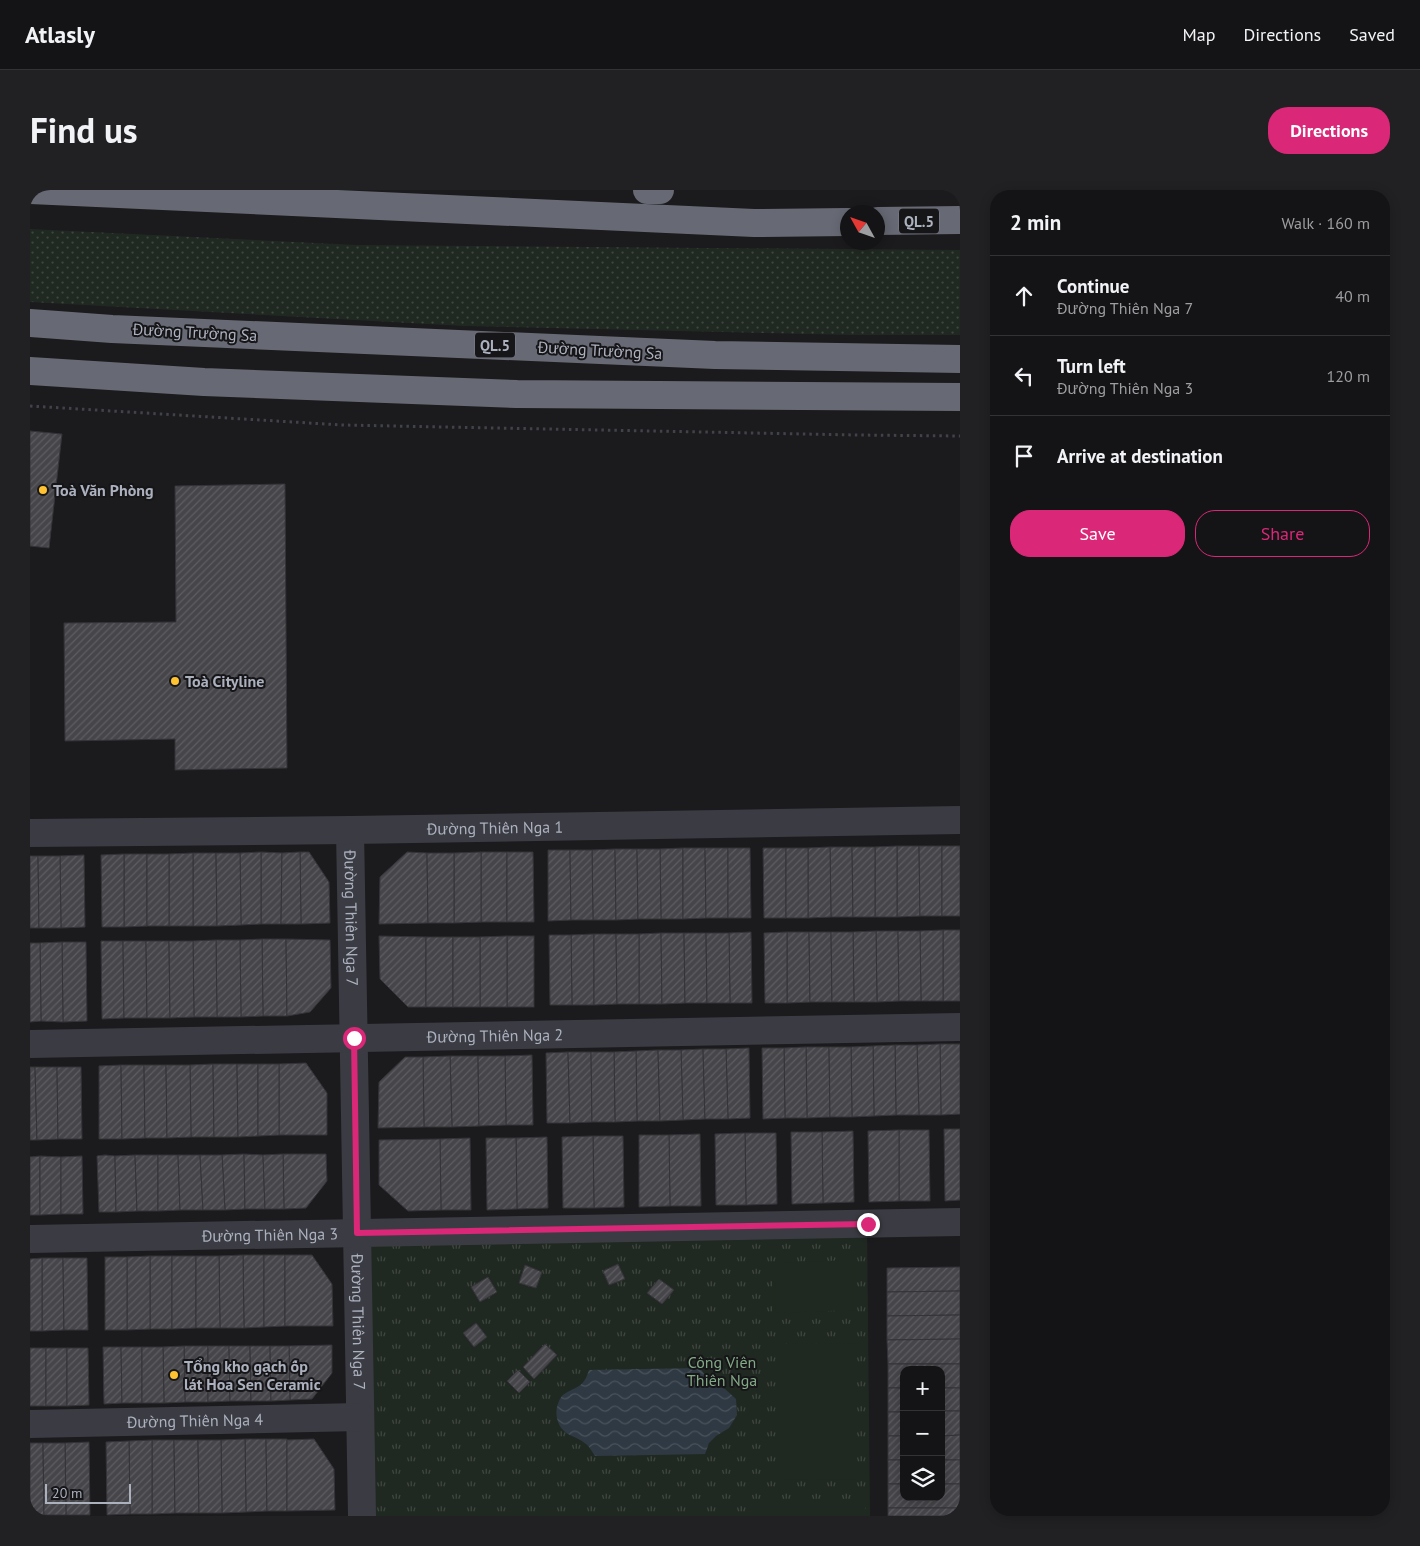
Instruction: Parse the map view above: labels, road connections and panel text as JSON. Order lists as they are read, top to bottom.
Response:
{
  "streets": {
    "highway": ["QL.5", "Đường Trường Sa"],
    "street": [
      "Đường Thiên Nga 1",
      "Đường Thiên Nga 7",
      "Đường Thiên Nga 2",
      "Đường Thiên Nga 3",
      "Đường Thiên Nga 4"
    ]
  },
  "crossings": [
    ["Đường Thiên Nga 1", "Đường Thiên Nga 7"],
    ["Đường Thiên Nga 7", "Đường Thiên Nga 2"],
    ["Đường Thiên Nga 7", "Đường Thiên Nga 3"],
    ["Đường Thiên Nga 7", "Đường Thiên Nga 4"]
  ],
  "parks": ["Công Viên Thiên Nga"],
  "places": ["Toà Văn Phòng", "Toà Cityline", "Tổng kho gạch ốp lát Hoa Sen Ceramic"],
  "scale_bar": "20 m",
  "north": "top left",
  "page": {
    "header": "Atlasly",
    "nav": ["Map", "Directions", "Saved"],
    "title": "Find us",
    "buttons": [
      "Directions",
      ["Save", "Share"]
    ],
    "heading": ["2 min", "Walk · 160 m"],
    "list": [
      ["Continue", "Đường Thiên Nga 7", "40 m"],
      ["Turn left", "Đường Thiên Nga 3", "120 m"],
      "Arrive at destination"
    ],
    "map_buttons": ["+", "−"],
    "scale": "20 m"
  }
}
